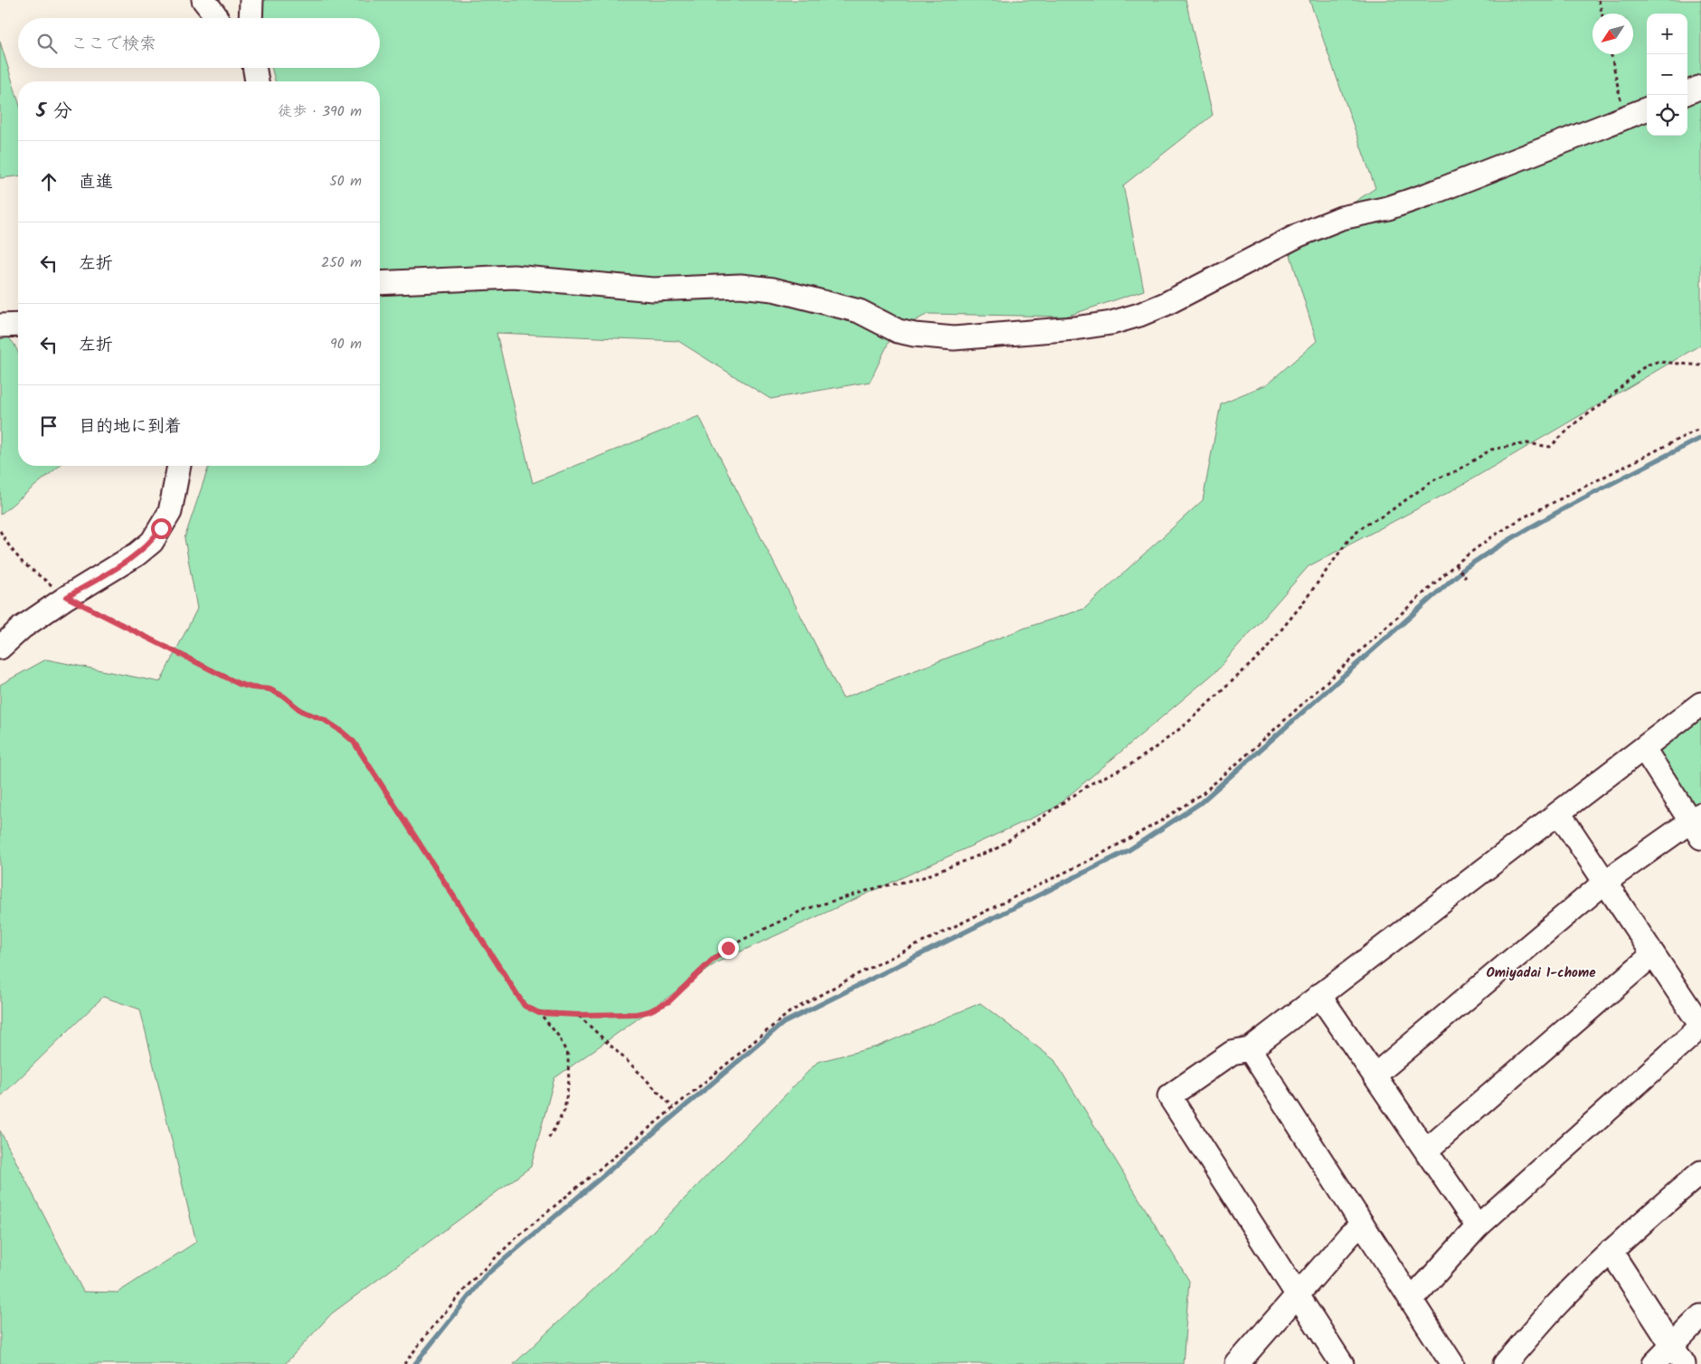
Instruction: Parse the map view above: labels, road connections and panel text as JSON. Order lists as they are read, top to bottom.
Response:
{
  "districts": ["Omiyadai 1-chome"],
  "north": "bottom left",
  "page": {
    "map_buttons": ["+", "−"],
    "search": "ここで検索",
    "heading": ["5 分", "徒歩 · 390 m"],
    "list": [
      ["直進", "50 m"],
      ["左折", "250 m"],
      ["左折", "90 m"],
      "目的地に到着"
    ]
  }
}
